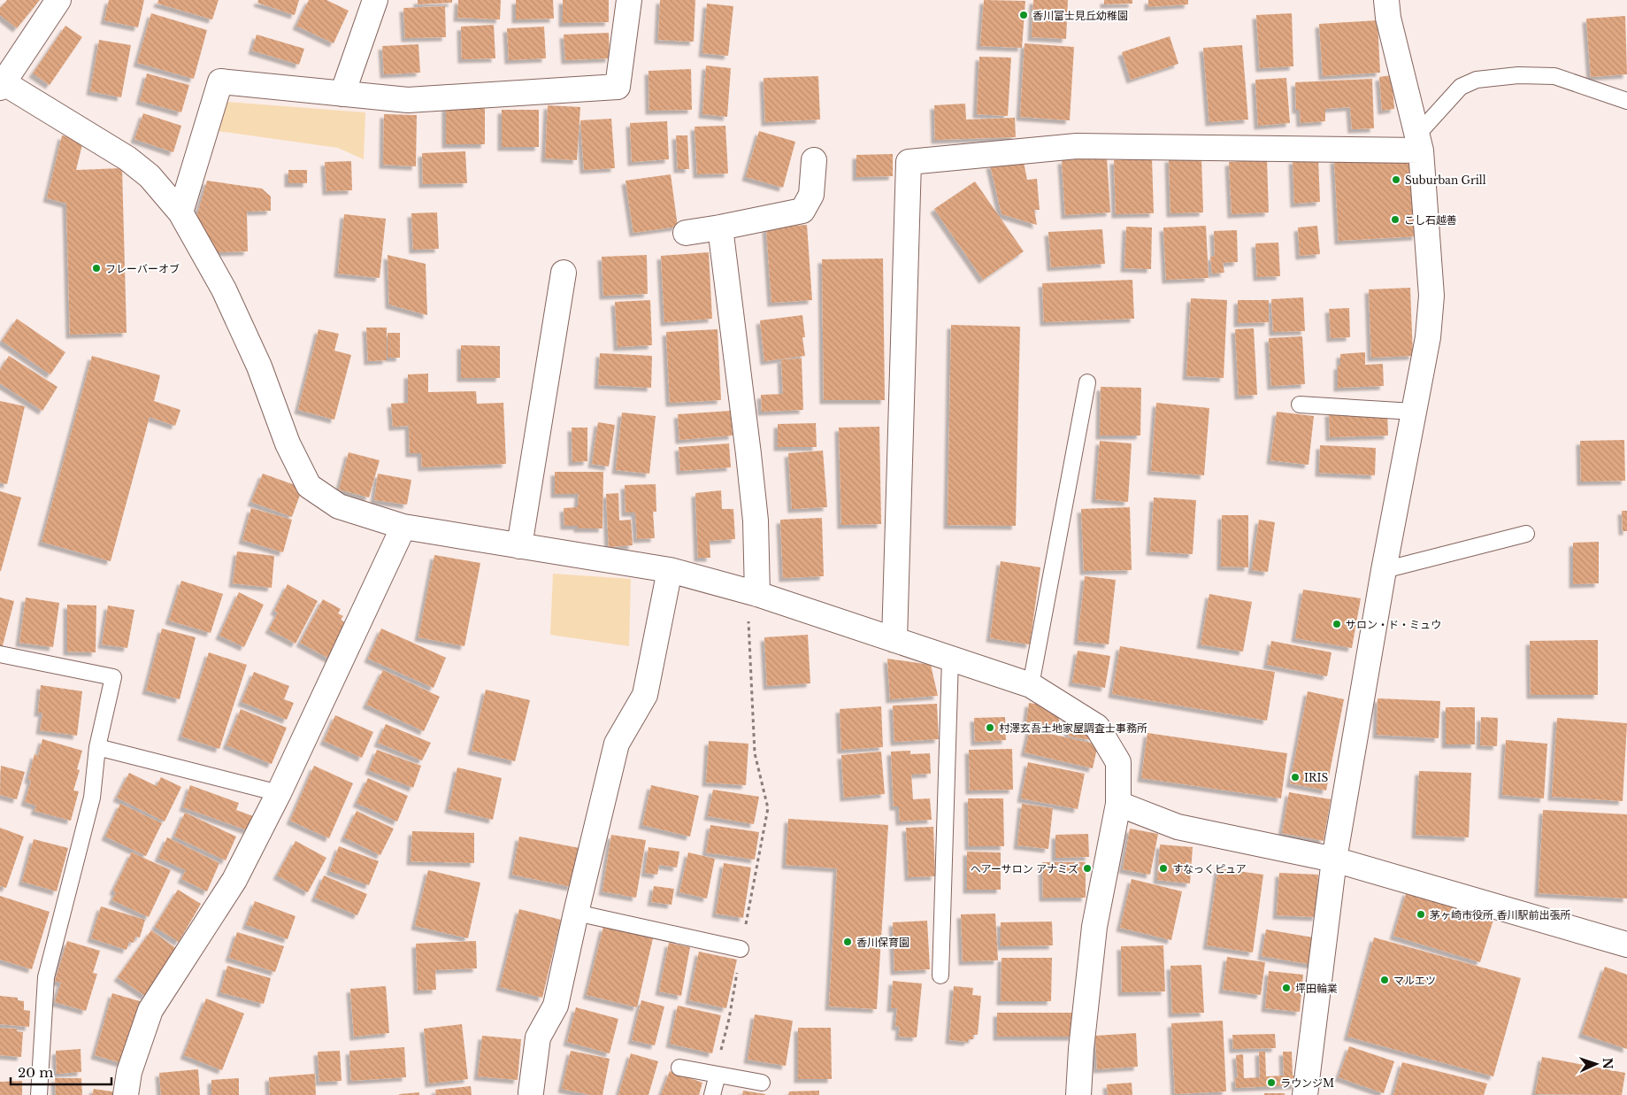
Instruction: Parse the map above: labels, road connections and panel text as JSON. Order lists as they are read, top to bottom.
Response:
{
  "places": [
    "香川富士見丘幼稚園",
    "Suburban Grill",
    "こし石越善",
    "フレーバーオブ",
    "サロン・ド・ミュウ",
    "村澤玄吾土地家屋調査士事務所",
    "IRIS",
    "ヘアーサロン アナミズ",
    "すなっくピュア",
    "茅ヶ崎市役所 香川駅前出張所",
    "香川保育園",
    "マルエツ",
    "坪田輪業",
    "ラウンジM"
  ],
  "scale_bar": "20 m",
  "north": "right"
}
